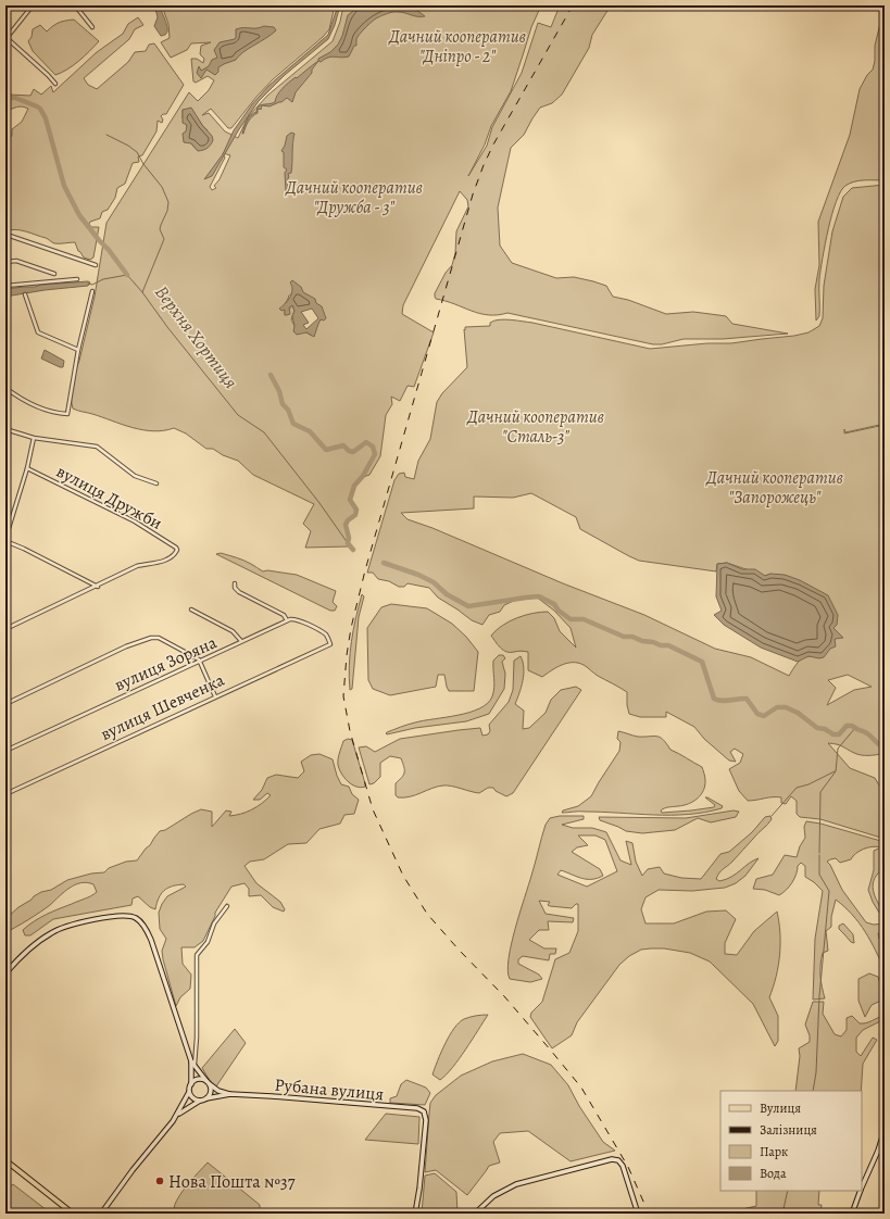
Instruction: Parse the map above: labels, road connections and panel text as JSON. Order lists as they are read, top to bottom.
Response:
{
  "streets": {
    "street": [
      "вулиця Дружби",
      "вулиця Зоряна",
      "вулиця Шевченка",
      "Рубана вулиця"
    ]
  },
  "crossings": [
    ["вулиця Зоряна", "вулиця Шевченка"]
  ],
  "water": ["Верхня Хортиця"],
  "parks": [
    "Дачний кооператив \"Дніпро - 2\"",
    "Дачний кооператив \"Дружба - 3\"",
    "Дачний кооператив \"Сталь-3\"",
    "Дачний кооператив \"Запорожець\""
  ],
  "places": ["Нова Пошта №37"],
  "legend": [
    "Вулиця",
    "Залізниця",
    "Парк",
    "Вода"
  ]
}
